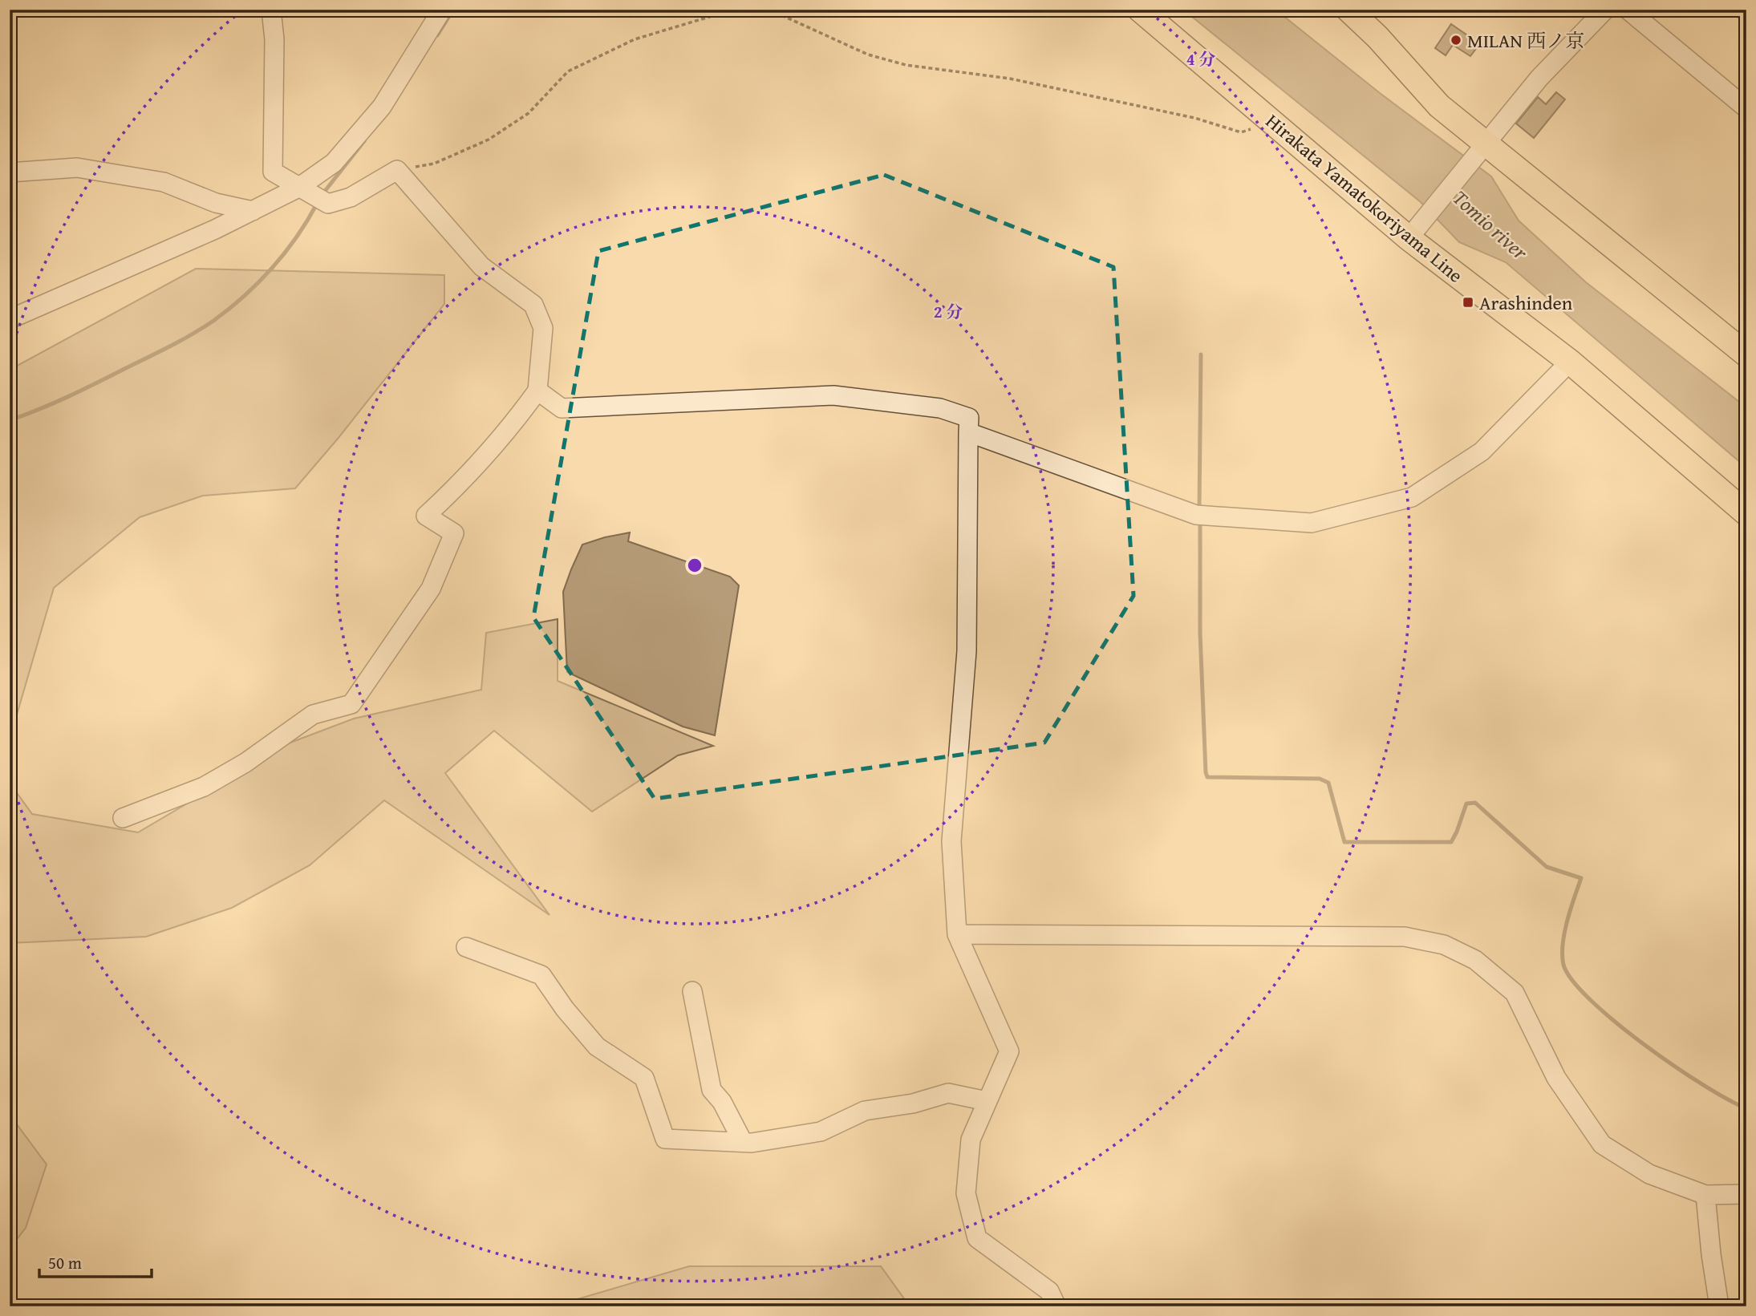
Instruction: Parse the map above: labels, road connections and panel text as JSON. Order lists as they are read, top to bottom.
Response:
{
  "streets": {
    "main road": ["Hirakata Yamatokoriyama Line"]
  },
  "water": ["Tomio river"],
  "places": {
    "other": ["MILAN 西ノ京"],
    "transit": ["Arashinden"]
  },
  "scale_bar": "50 m",
  "rings": ["4 分", "2 分"]
}
